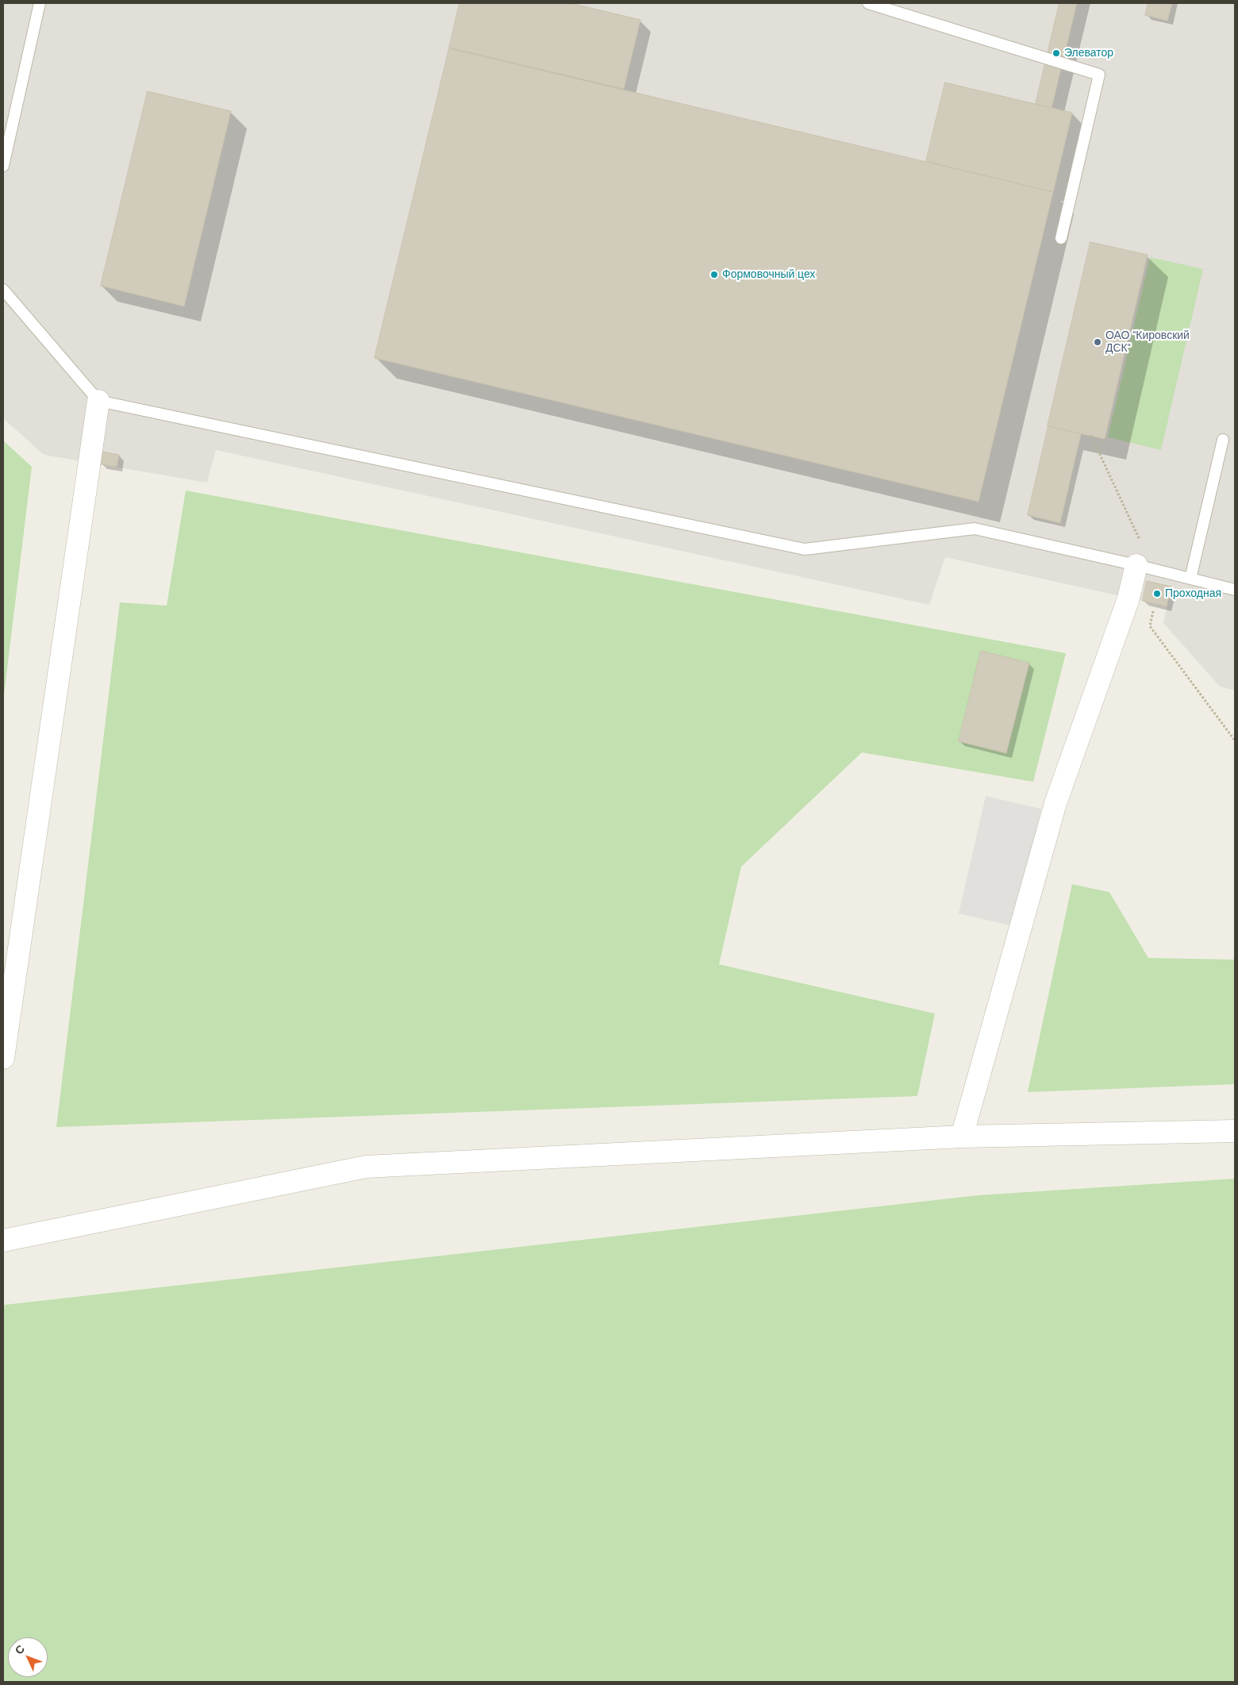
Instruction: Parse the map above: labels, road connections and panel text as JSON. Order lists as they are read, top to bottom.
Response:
{
  "places": [
    "Элеватор",
    "Формовочный цех",
    "ОАО \"Кировский ДСК\"",
    "Проходная"
  ],
  "north": "top left"
}
